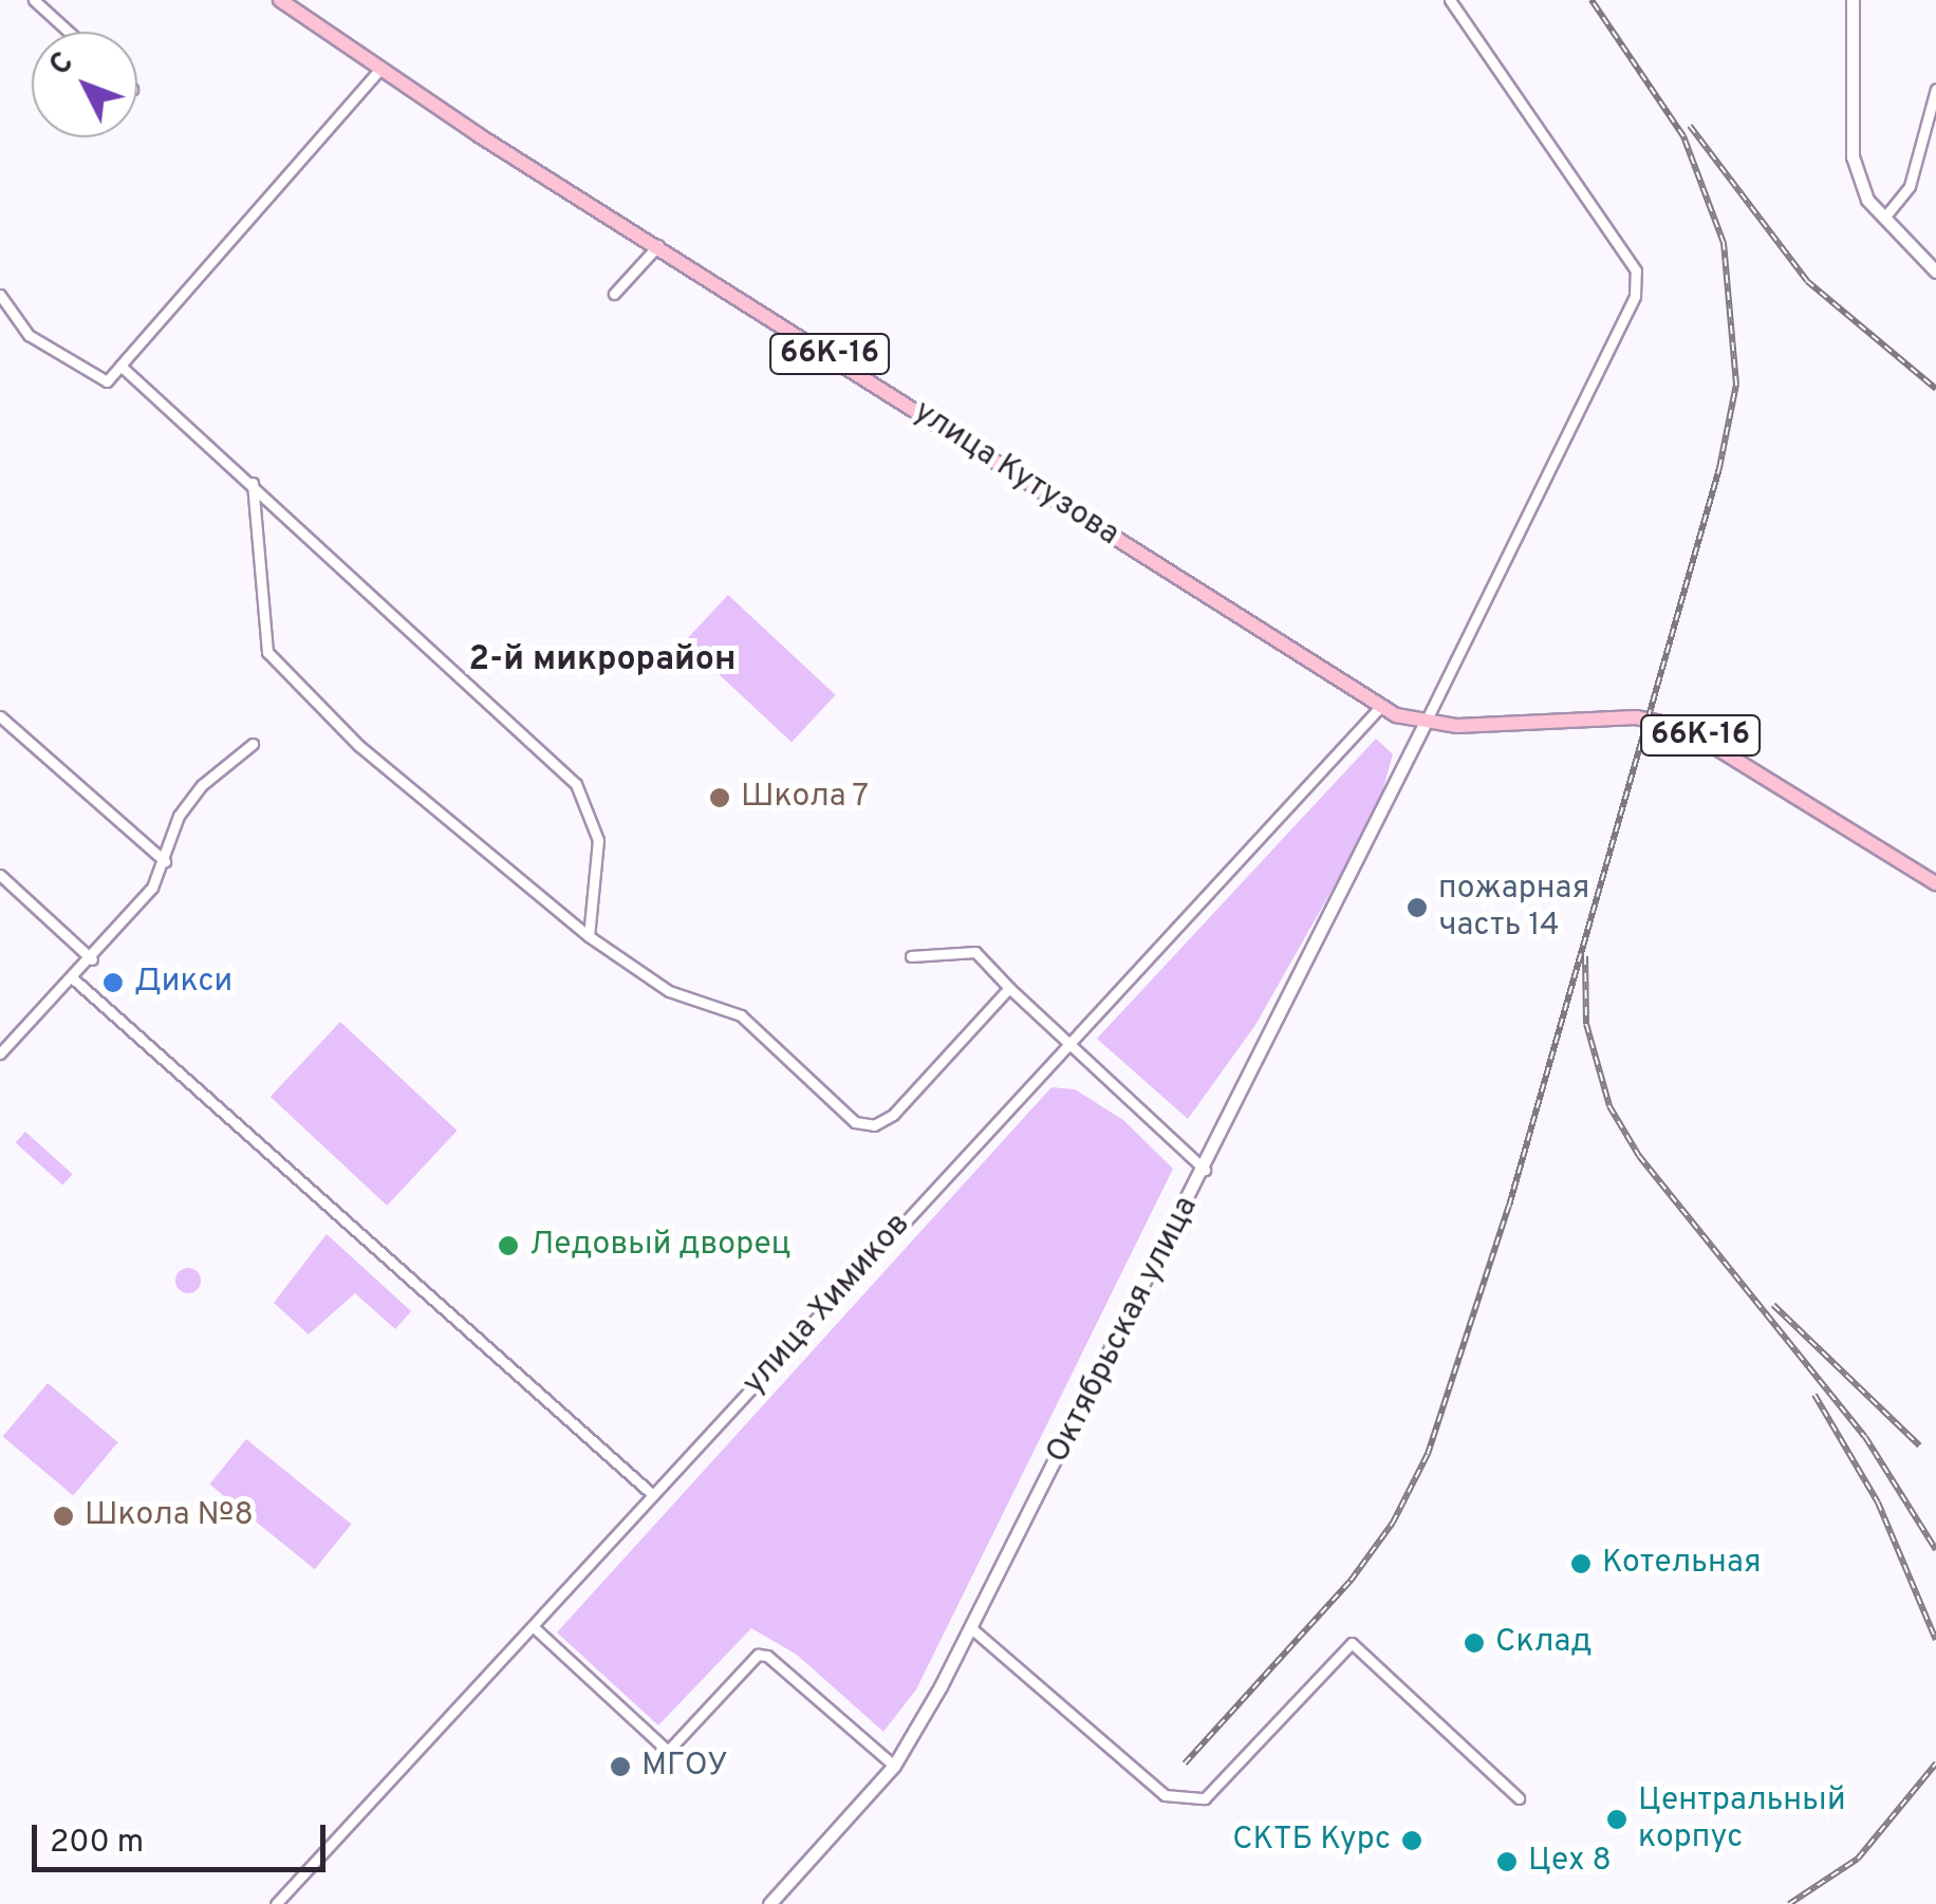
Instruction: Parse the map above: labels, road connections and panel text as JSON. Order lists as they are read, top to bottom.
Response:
{
  "streets": {
    "main road": ["66К-16", "улица Кутузова", "Октябрьская улица"],
    "street": ["улица Химиков"]
  },
  "crossings": [
    ["66К-16", "улица Кутузова"],
    ["66К-16", "улица Химиков"],
    ["66К-16", "Октябрьская улица"],
    ["улица Кутузова", "улица Химиков"]
  ],
  "districts": ["2-й микрорайон"],
  "places": [
    "Школа 7",
    "пожарная часть 14",
    "Дикси",
    "Ледовый дворец",
    "Школа №8",
    "Котельная",
    "Склад",
    "МГОУ",
    "Центральный корпус",
    "СКТБ Курс",
    "Цех 8"
  ],
  "scale_bar": "200 m",
  "north": "top left"
}
